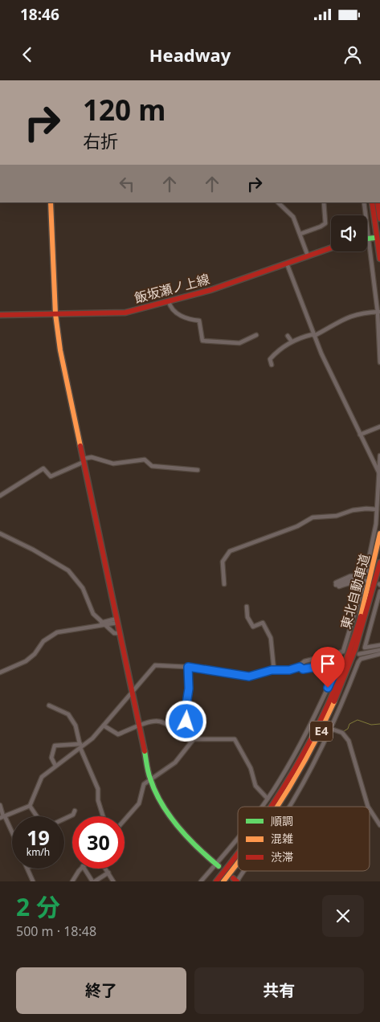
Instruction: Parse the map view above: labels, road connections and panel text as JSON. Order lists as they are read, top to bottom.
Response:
{
  "streets": {
    "main road": ["飯坂瀬ノ上線", "東北自動車道", "E4"]
  },
  "legend": ["順調", "混雑", "渋滞"],
  "page": {
    "status": "18:46",
    "header": "Headway",
    "turn": ["120 m", "右折"],
    "speed": "19 km/h",
    "limit": "30",
    "heading": ["2 分", "500 m · 18:48"],
    "buttons": ["終了", "共有"]
  }
}
